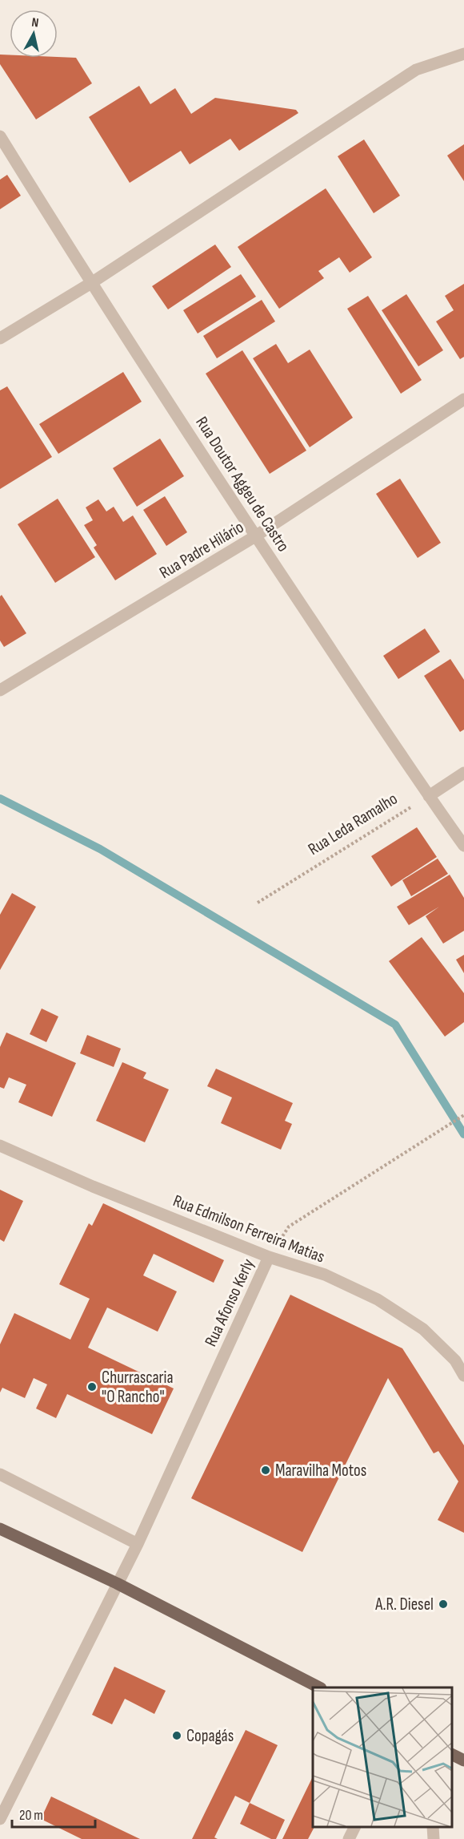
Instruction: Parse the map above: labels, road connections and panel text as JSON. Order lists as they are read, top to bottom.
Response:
{
  "streets": {
    "street": [
      "Rua Doutor Aggeu de Castro",
      "Rua Padre Hilário",
      "Rua Edmilson Ferreira Matias",
      "Rua Afonso Kerly"
    ],
    "path": ["Rua Leda Ramalho"]
  },
  "crossings": [
    ["Rua Doutor Aggeu de Castro", "Rua Padre Hilário"],
    ["Rua Doutor Aggeu de Castro", "Rua Leda Ramalho"],
    ["Rua Edmilson Ferreira Matias", "Rua Afonso Kerly"]
  ],
  "places": [
    "Churrascaria \"O Rancho\"",
    "Maravilha Motos",
    "A.R. Diesel",
    "Copagás"
  ],
  "scale_bar": "20 m",
  "north": "top"
}
